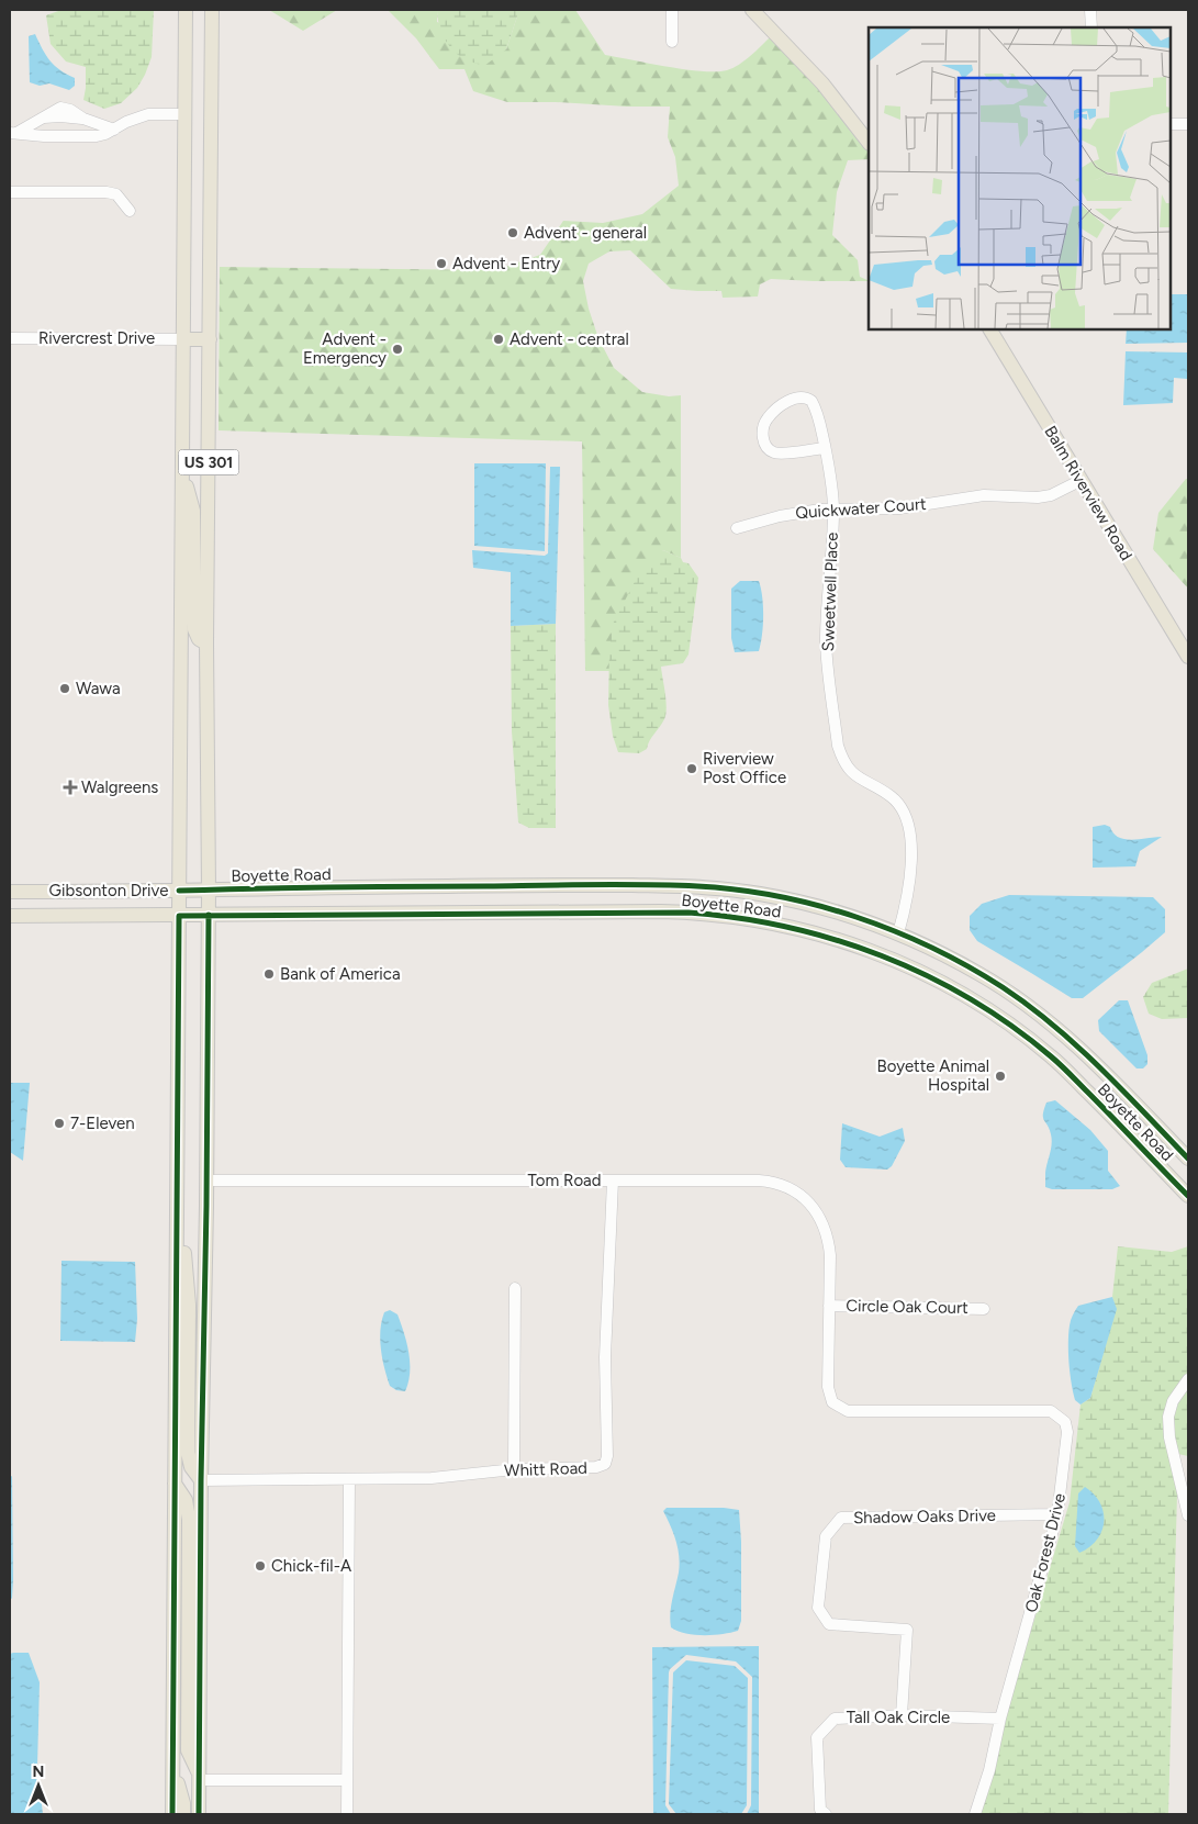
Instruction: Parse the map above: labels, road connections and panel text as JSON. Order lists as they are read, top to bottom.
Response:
{
  "streets": {
    "main road": [
      "US 301",
      "Balm Riverview Road",
      "Boyette Road",
      "Gibsonton Drive"
    ],
    "street": [
      "Rivercrest Drive",
      "Quickwater Court",
      "Sweetwell Place",
      "Tom Road",
      "Circle Oak Court",
      "Whitt Road",
      "Shadow Oaks Drive",
      "Oak Forest Drive",
      "Tall Oak Circle"
    ]
  },
  "crossings": [
    ["Rivercrest Drive", "US 301"],
    ["US 301", "Boyette Road"],
    ["US 301", "Gibsonton Drive"],
    ["US 301", "Tom Road"],
    ["US 301", "Whitt Road"],
    ["Balm Riverview Road", "Quickwater Court"],
    ["Quickwater Court", "Sweetwell Place"],
    ["Sweetwell Place", "Boyette Road"],
    ["Boyette Road", "Gibsonton Drive"],
    ["Tom Road", "Circle Oak Court"],
    ["Tom Road", "Whitt Road"],
    ["Tom Road", "Oak Forest Drive"],
    ["Circle Oak Court", "Oak Forest Drive"],
    ["Shadow Oaks Drive", "Oak Forest Drive"],
    ["Shadow Oaks Drive", "Tall Oak Circle"],
    ["Oak Forest Drive", "Tall Oak Circle"]
  ],
  "places": {
    "other": [
      "Advent - general",
      "Advent - Entry",
      "Advent - central",
      "Advent - Emergency",
      "Wawa",
      "Riverview Post Office",
      "Bank of America",
      "Boyette Animal Hospital",
      "7-Eleven",
      "Chick-fil-A"
    ],
    "health": ["Walgreens"]
  },
  "north": "top"
}
